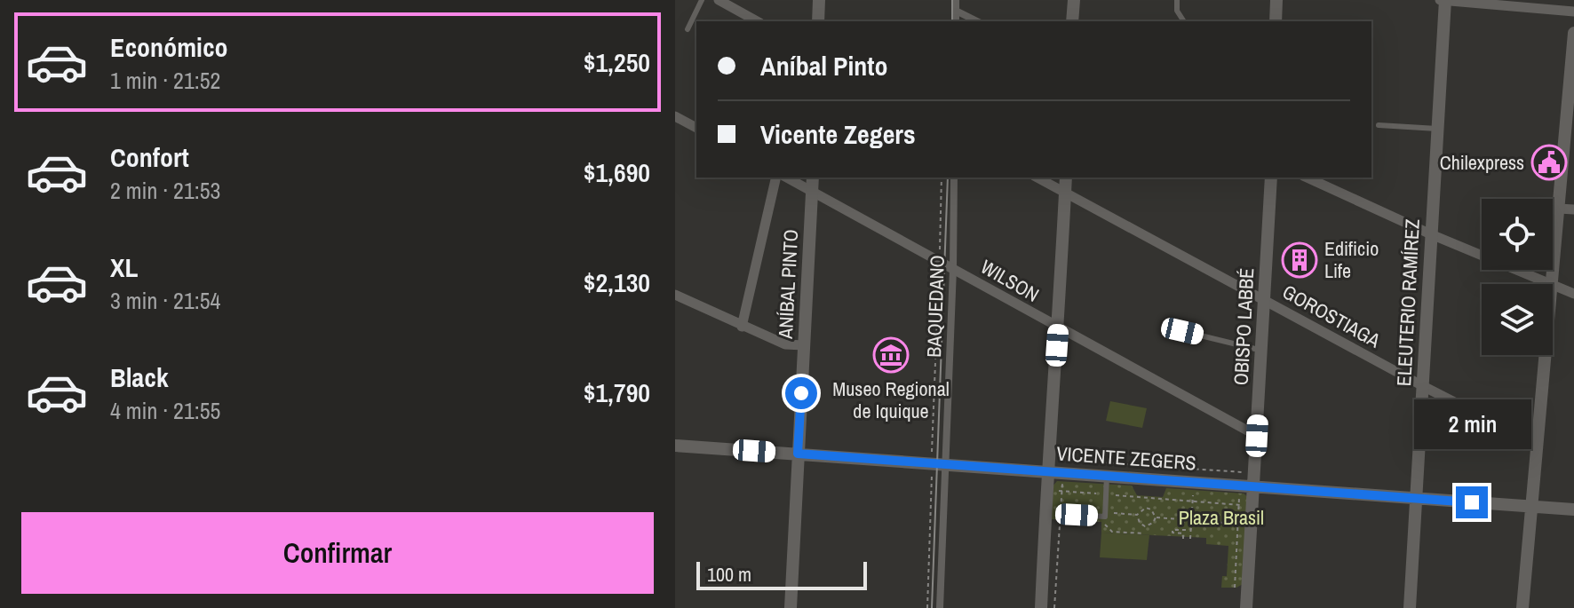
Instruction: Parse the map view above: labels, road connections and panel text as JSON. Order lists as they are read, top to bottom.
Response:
{
  "streets": {
    "street": [
      "WILSON",
      "ANÍBAL PINTO",
      "ELEUTERIO RAMÍREZ",
      "BAQUEDANO",
      "GOROSTIAGA",
      "OBISPO LABBÉ",
      "VICENTE ZEGERS"
    ]
  },
  "crossings": [
    ["WILSON", "ANÍBAL PINTO"],
    ["WILSON", "BAQUEDANO"],
    ["WILSON", "OBISPO LABBÉ"],
    ["ANÍBAL PINTO", "VICENTE ZEGERS"],
    ["ELEUTERIO RAMÍREZ", "GOROSTIAGA"],
    ["ELEUTERIO RAMÍREZ", "VICENTE ZEGERS"],
    ["BAQUEDANO", "VICENTE ZEGERS"],
    ["GOROSTIAGA", "OBISPO LABBÉ"],
    ["OBISPO LABBÉ", "VICENTE ZEGERS"]
  ],
  "parks": ["Plaza Brasil"],
  "places": {
    "public building": ["Chilexpress"],
    "building": ["Edificio Life"],
    "museum": ["Museo Regional de Iquique"]
  },
  "scale_bar": "100 m",
  "page": {
    "list": [
      {
        "name": "Económico",
        "note": "1 min · 21:52",
        "value": "$1,250"
      },
      {
        "name": "Confort",
        "note": "2 min · 21:53",
        "value": "$1,690"
      },
      {
        "name": "XL",
        "note": "3 min · 21:54",
        "value": "$2,130"
      },
      {
        "name": "Black",
        "note": "4 min · 21:55",
        "value": "$1,790"
      }
    ],
    "banner": ["Aníbal Pinto", "Vicente Zegers"],
    "bubble": "2 min",
    "buttons": "Confirmar",
    "scale": "100 m"
  }
}
